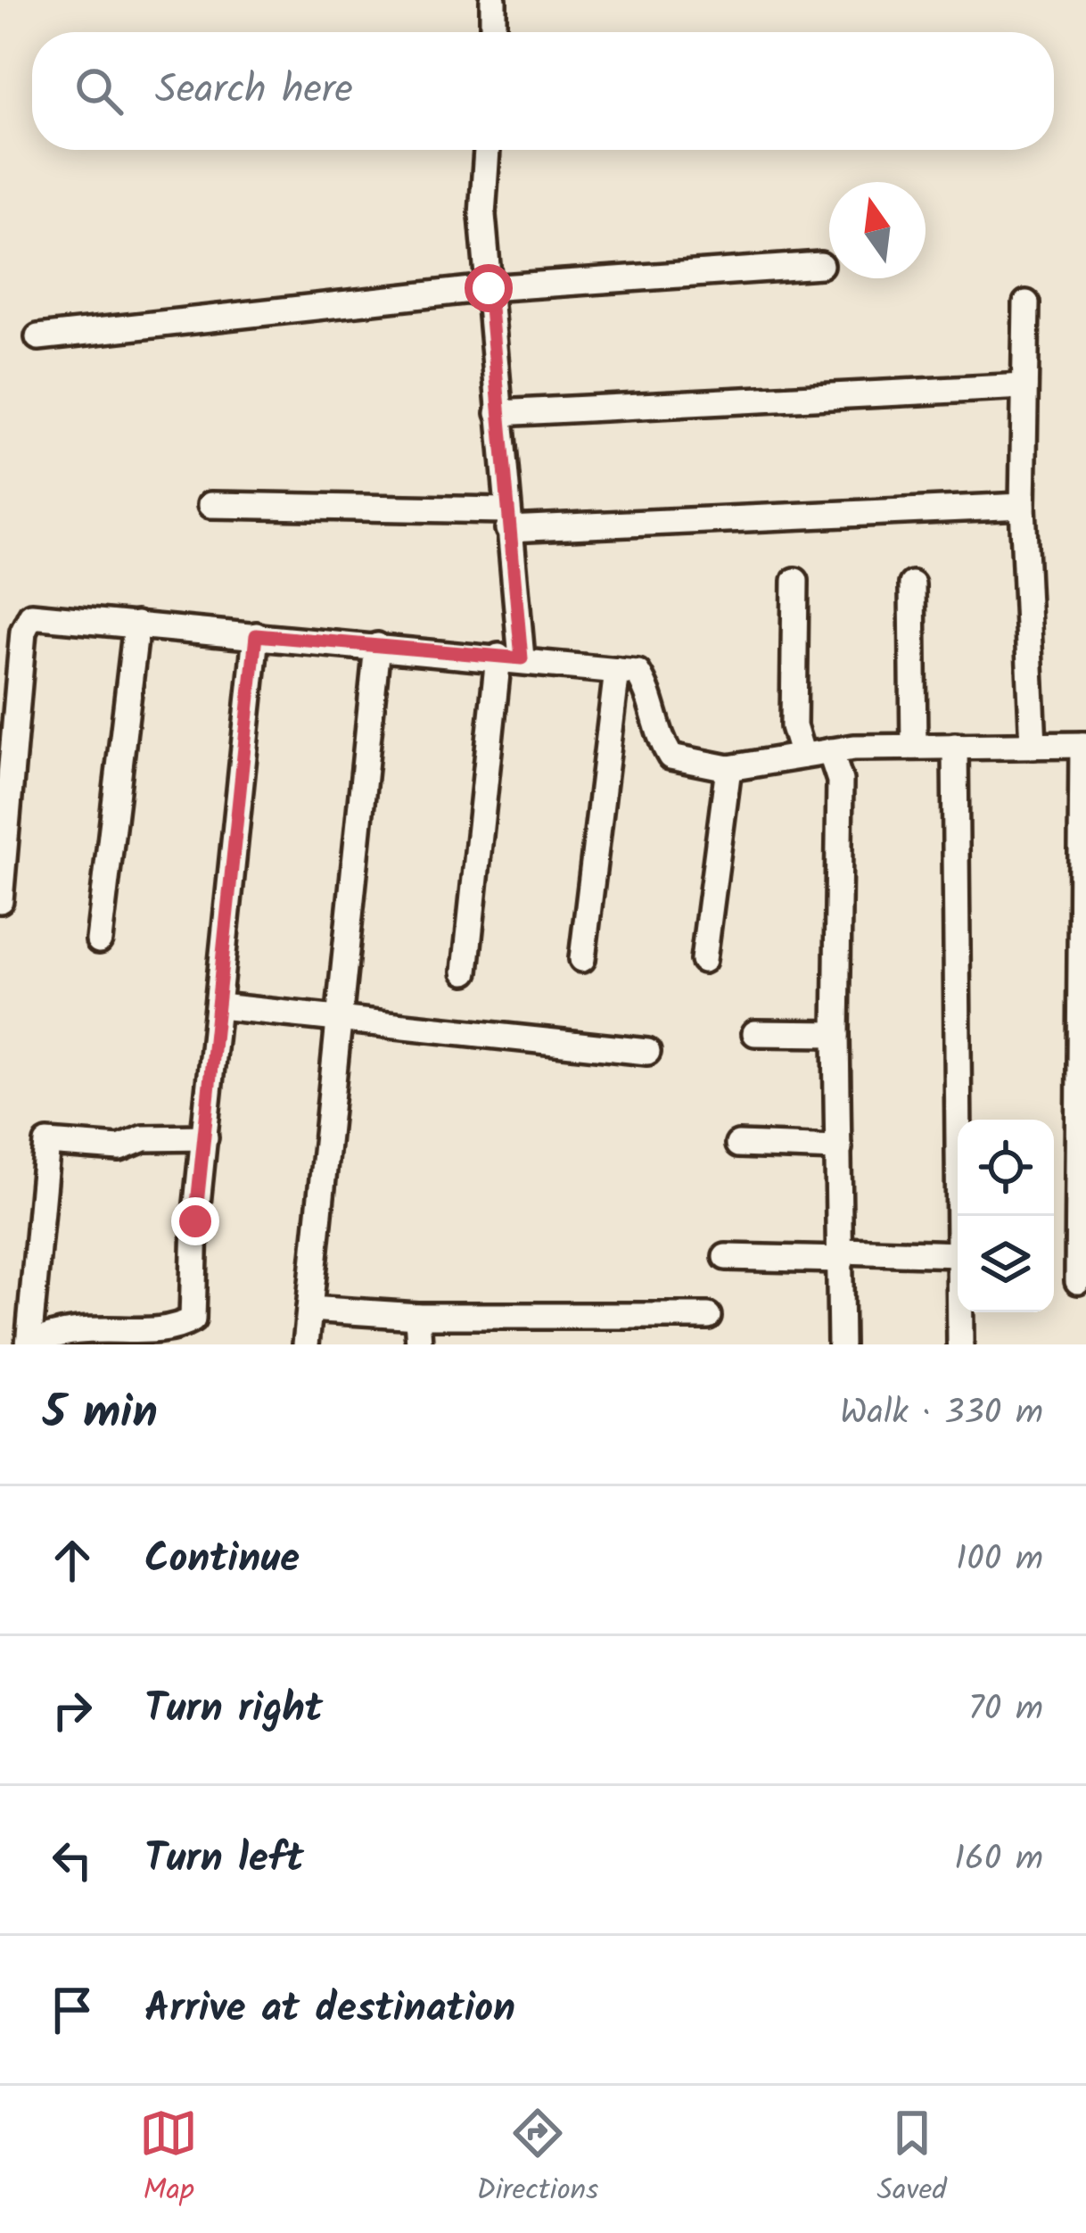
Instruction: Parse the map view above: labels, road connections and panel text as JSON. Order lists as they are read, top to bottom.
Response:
{
  "north": "top",
  "page": {
    "search": "Search here",
    "heading": ["5 min", "Walk · 330 m"],
    "list": [
      ["Continue", "100 m"],
      ["Turn right", "70 m"],
      ["Turn left", "160 m"],
      "Arrive at destination"
    ],
    "nav": ["Map", "Directions", "Saved"]
  }
}
